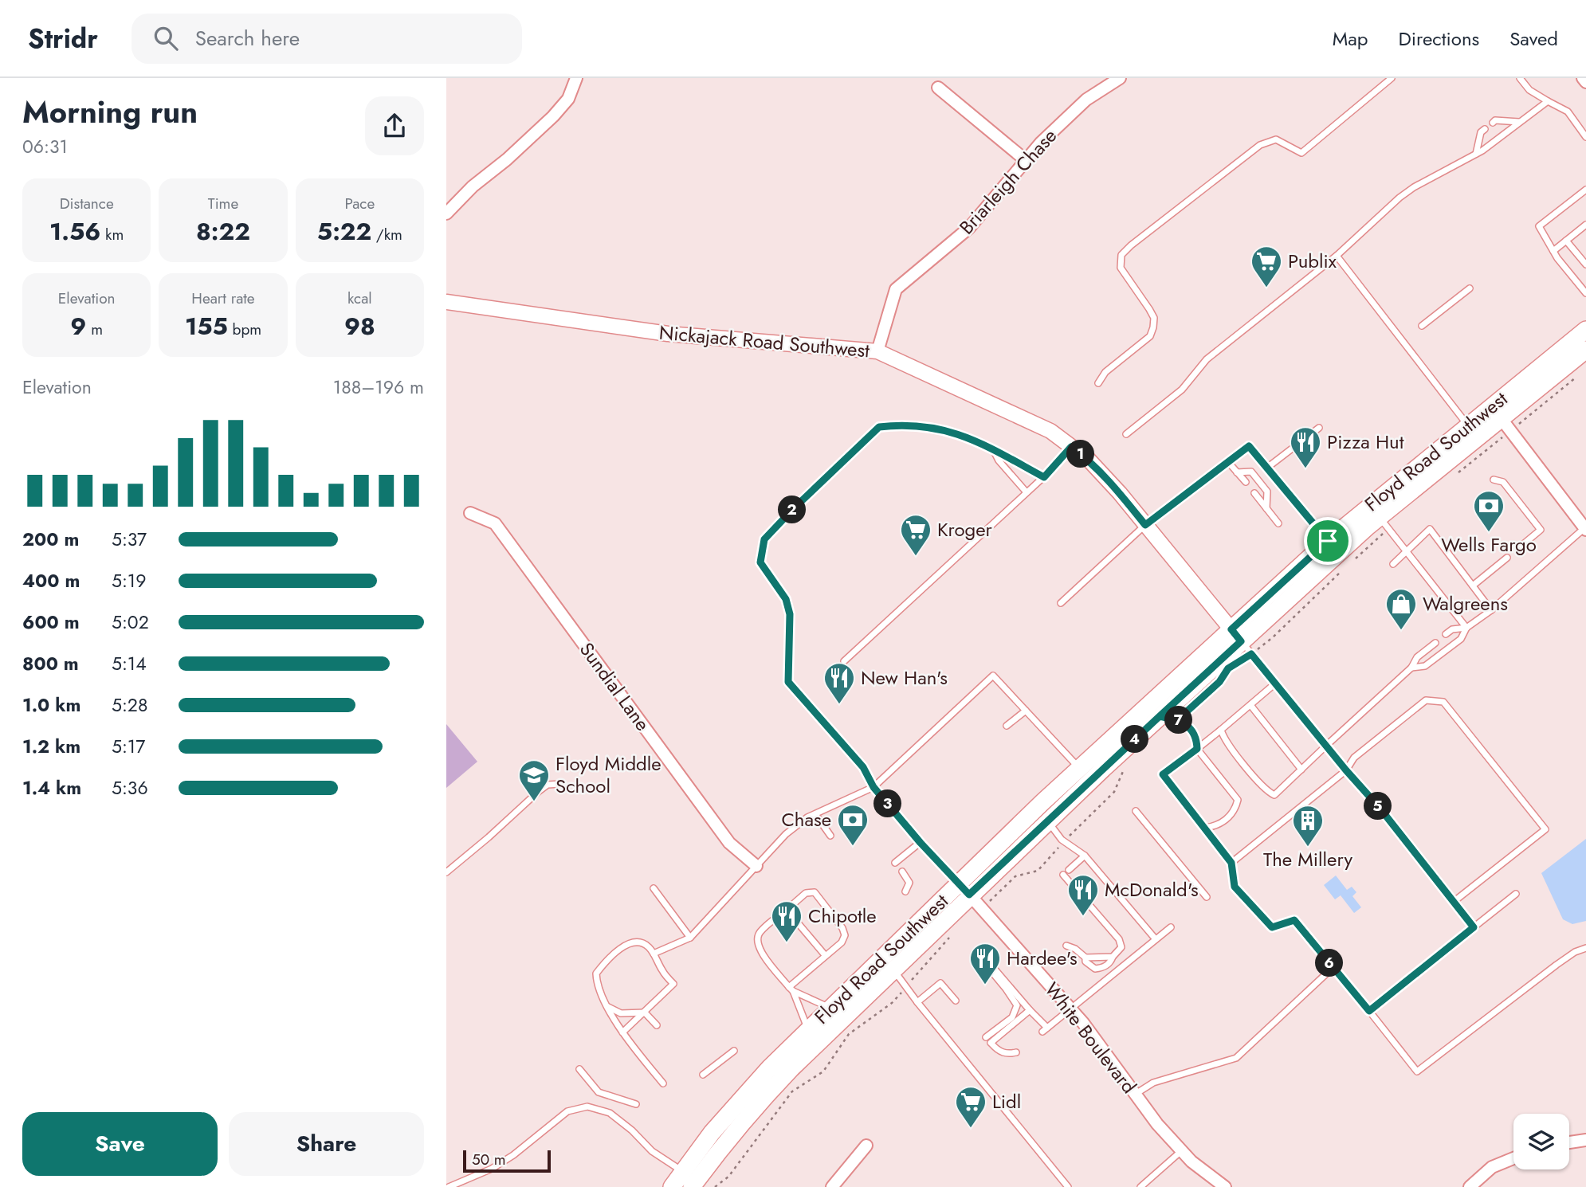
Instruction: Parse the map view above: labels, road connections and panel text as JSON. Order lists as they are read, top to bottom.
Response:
{
  "streets": {
    "main road": ["Floyd Road Southwest"],
    "street": [
      "Briarleigh Chase",
      "Nickajack Road Southwest",
      "Sundial Lane",
      "White Boulevard"
    ]
  },
  "crossings": [
    ["Briarleigh Chase", "Nickajack Road Southwest"],
    ["Nickajack Road Southwest", "Floyd Road Southwest"],
    ["Floyd Road Southwest", "White Boulevard"]
  ],
  "places": {
    "supermarket": ["Publix", "Kroger", "Lidl"],
    "restaurant": [
      "Pizza Hut",
      "New Han's",
      "McDonald's",
      "Chipotle",
      "Hardee's"
    ],
    "bank": ["Wells Fargo", "Chase"],
    "shop": ["Walgreens"],
    "school or university": ["Floyd Middle School"],
    "building": ["The Millery"]
  },
  "scale_bar": "50 m",
  "page": {
    "header": "Stridr",
    "search": "Search here",
    "nav": ["Map", "Directions", "Saved"],
    "heading": ["Morning run", "06:31"],
    "stats": [
      ["Distance", "1.56 km"],
      ["Time", "8:22"],
      ["Pace", "5:22 /km"],
      ["Elevation", "9 m"],
      ["Heart rate", "155 bpm"],
      ["kcal", "98"]
    ],
    "chart": ["Elevation", "188–196 m"],
    "pins": [
      "1",
      "2",
      "7",
      "4",
      "3",
      "5",
      "6"
    ],
    "list": [
      {
        "name": "200 m",
        "note": "5:37"
      },
      {
        "name": "400 m",
        "note": "5:19"
      },
      {
        "name": "600 m",
        "note": "5:02"
      },
      {
        "name": "800 m",
        "note": "5:14"
      },
      {
        "name": "1.0 km",
        "note": "5:28"
      },
      {
        "name": "1.2 km",
        "note": "5:17"
      },
      {
        "name": "1.4 km",
        "note": "5:36"
      }
    ],
    "buttons": ["Save", "Share"],
    "scale": "50 m"
  }
}
